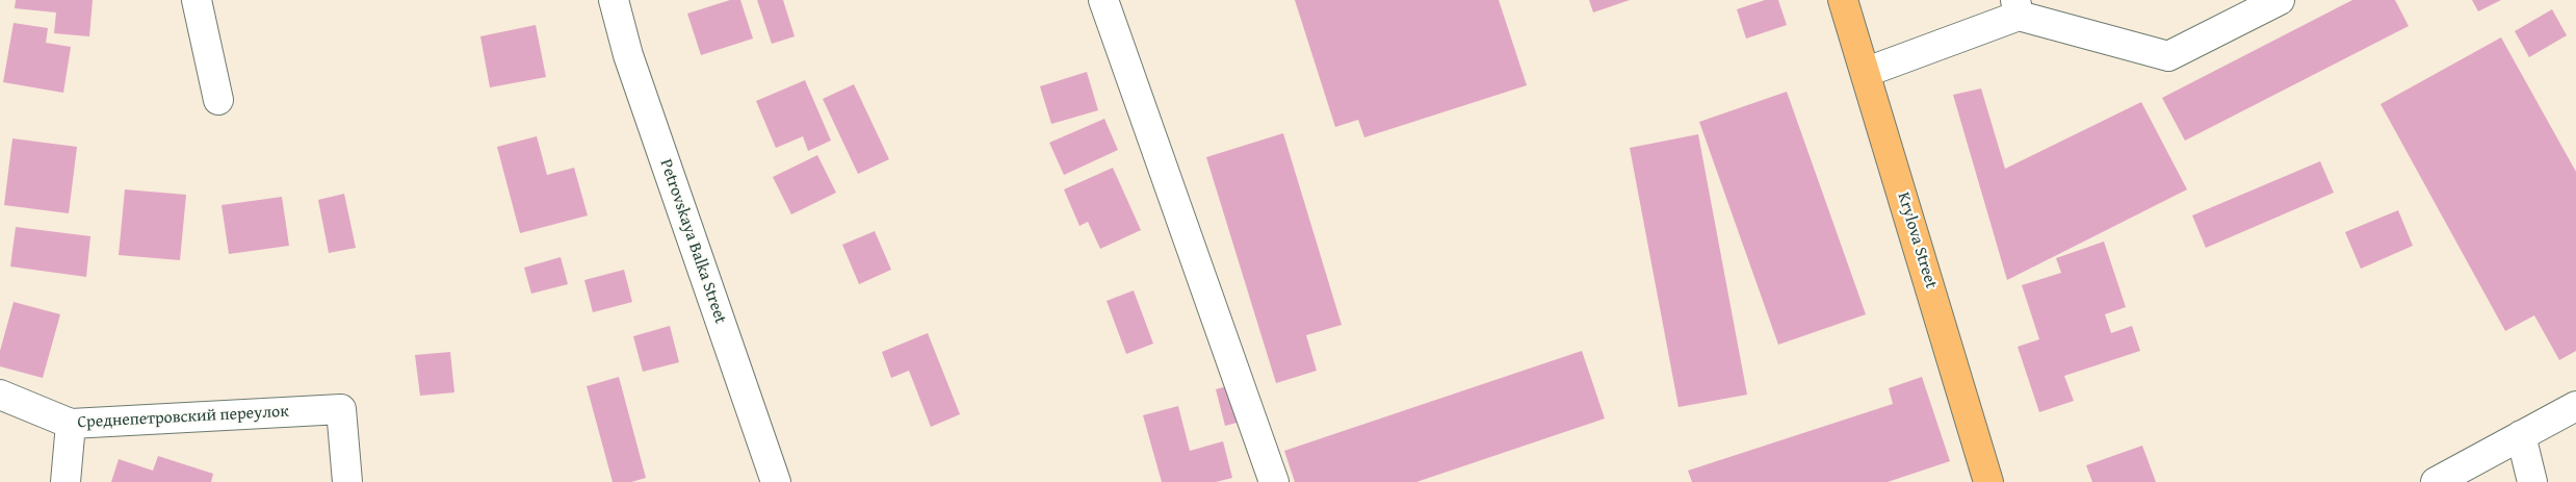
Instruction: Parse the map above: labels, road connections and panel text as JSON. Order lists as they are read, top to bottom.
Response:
{
  "streets": {
    "main road": ["Krylova Street"],
    "street": ["Petrovskaya Balka Street", "Среднепетровский переулок"]
  }
}
